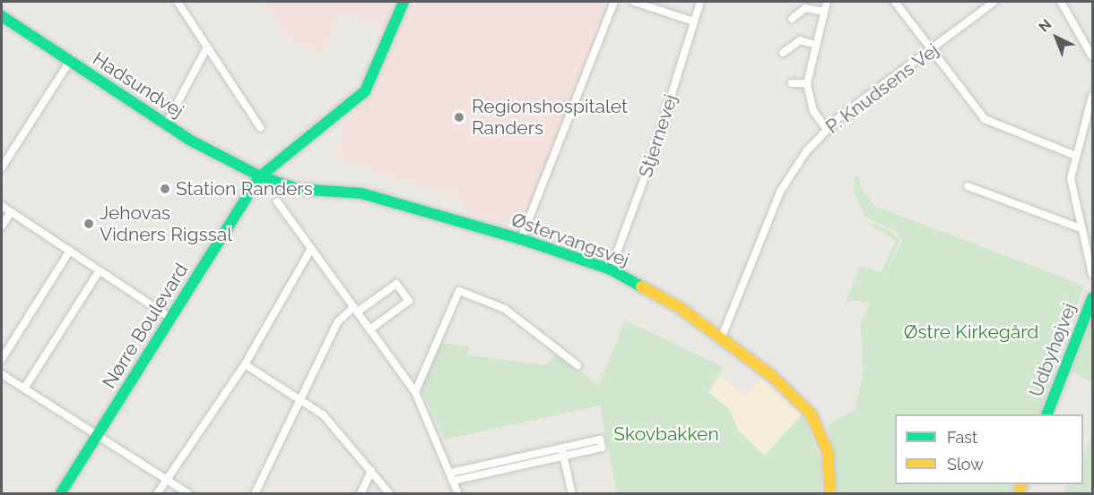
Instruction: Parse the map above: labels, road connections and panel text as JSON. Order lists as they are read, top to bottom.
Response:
{
  "streets": {
    "street": [
      "Hadsundvej",
      "P. Knudsens Vej",
      "Stjernevej",
      "Østervangsvej",
      "Nørre Boulevard",
      "Udbyhøjvej"
    ]
  },
  "crossings": [
    ["Hadsundvej", "Østervangsvej"],
    ["Hadsundvej", "Nørre Boulevard"],
    ["P. Knudsens Vej", "Østervangsvej"],
    ["Stjernevej", "Østervangsvej"],
    ["Østervangsvej", "Nørre Boulevard"]
  ],
  "parks": ["Østre Kirkegård", "Skovbakken"],
  "places": ["Regionshospitalet Randers", "Station Randers", "Jehovas Vidners Rigssal"],
  "legend": ["Fast", "Slow"],
  "north": "top left"
}
